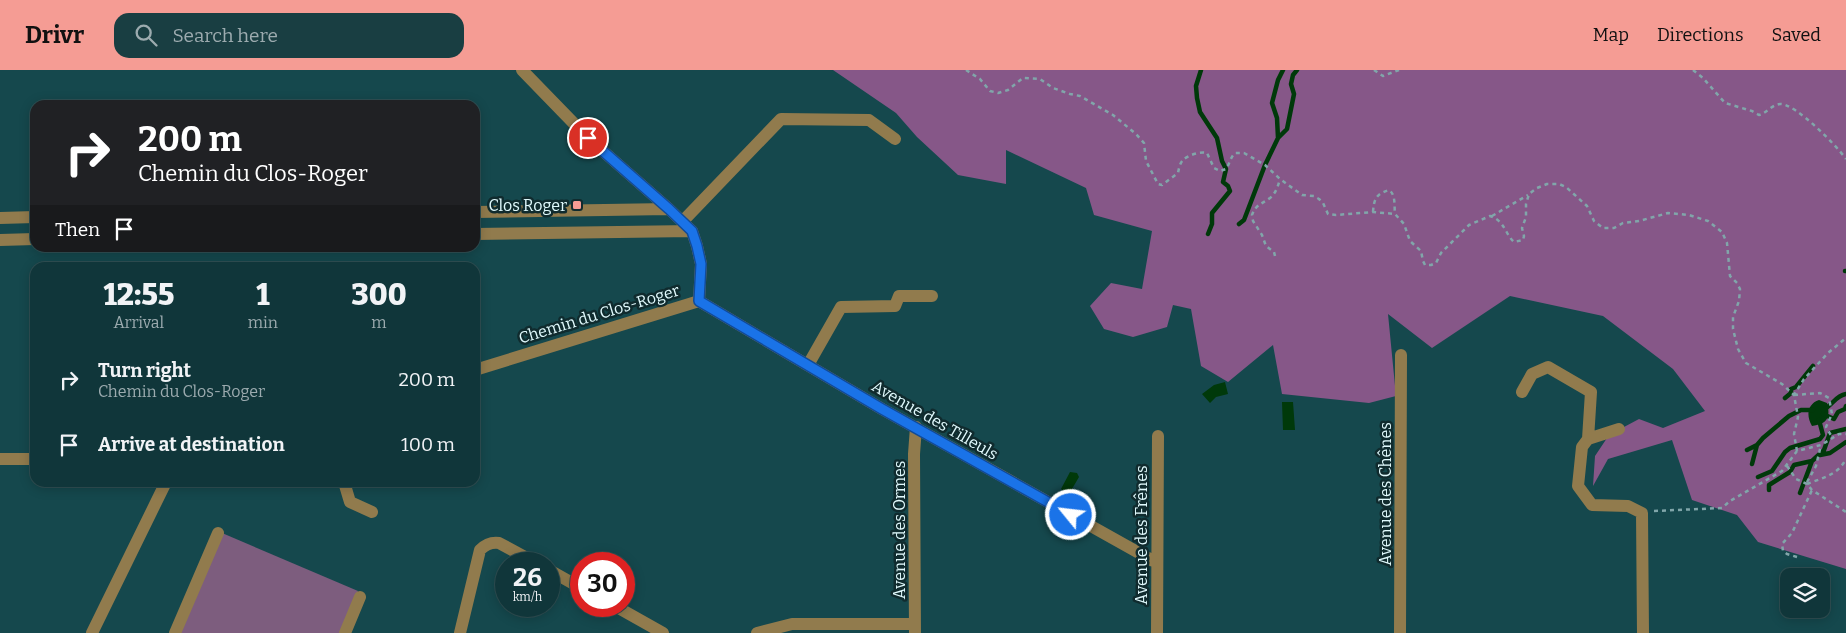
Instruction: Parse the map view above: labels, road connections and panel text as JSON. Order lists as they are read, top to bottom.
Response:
{
  "streets": {
    "street": [
      "Chemin du Clos-Roger",
      "Avenue des Tilleuls",
      "Avenue des Chênes",
      "Avenue des Ormes",
      "Avenue des Frênes"
    ]
  },
  "crossings": [
    ["Chemin du Clos-Roger", "Avenue des Tilleuls"],
    ["Avenue des Tilleuls", "Avenue des Ormes"],
    ["Avenue des Tilleuls", "Avenue des Frênes"]
  ],
  "places": {
    "transit": ["Clos Roger"]
  },
  "page": {
    "header": "Drivr",
    "search": "Search here",
    "nav": ["Map", "Directions", "Saved"],
    "turn": ["200 m", "Chemin du Clos-Roger"],
    "then": "Then",
    "eta": [
      "12:55",
      "Arrival",
      "1",
      "min",
      "300",
      "m"
    ],
    "list": [
      {
        "name": "Turn right",
        "note": "Chemin du Clos-Roger",
        "value": "200 m"
      },
      {
        "name": "Arrive at destination",
        "value": "100 m"
      }
    ],
    "speed": "26 km/h",
    "limit": "30"
  }
}
